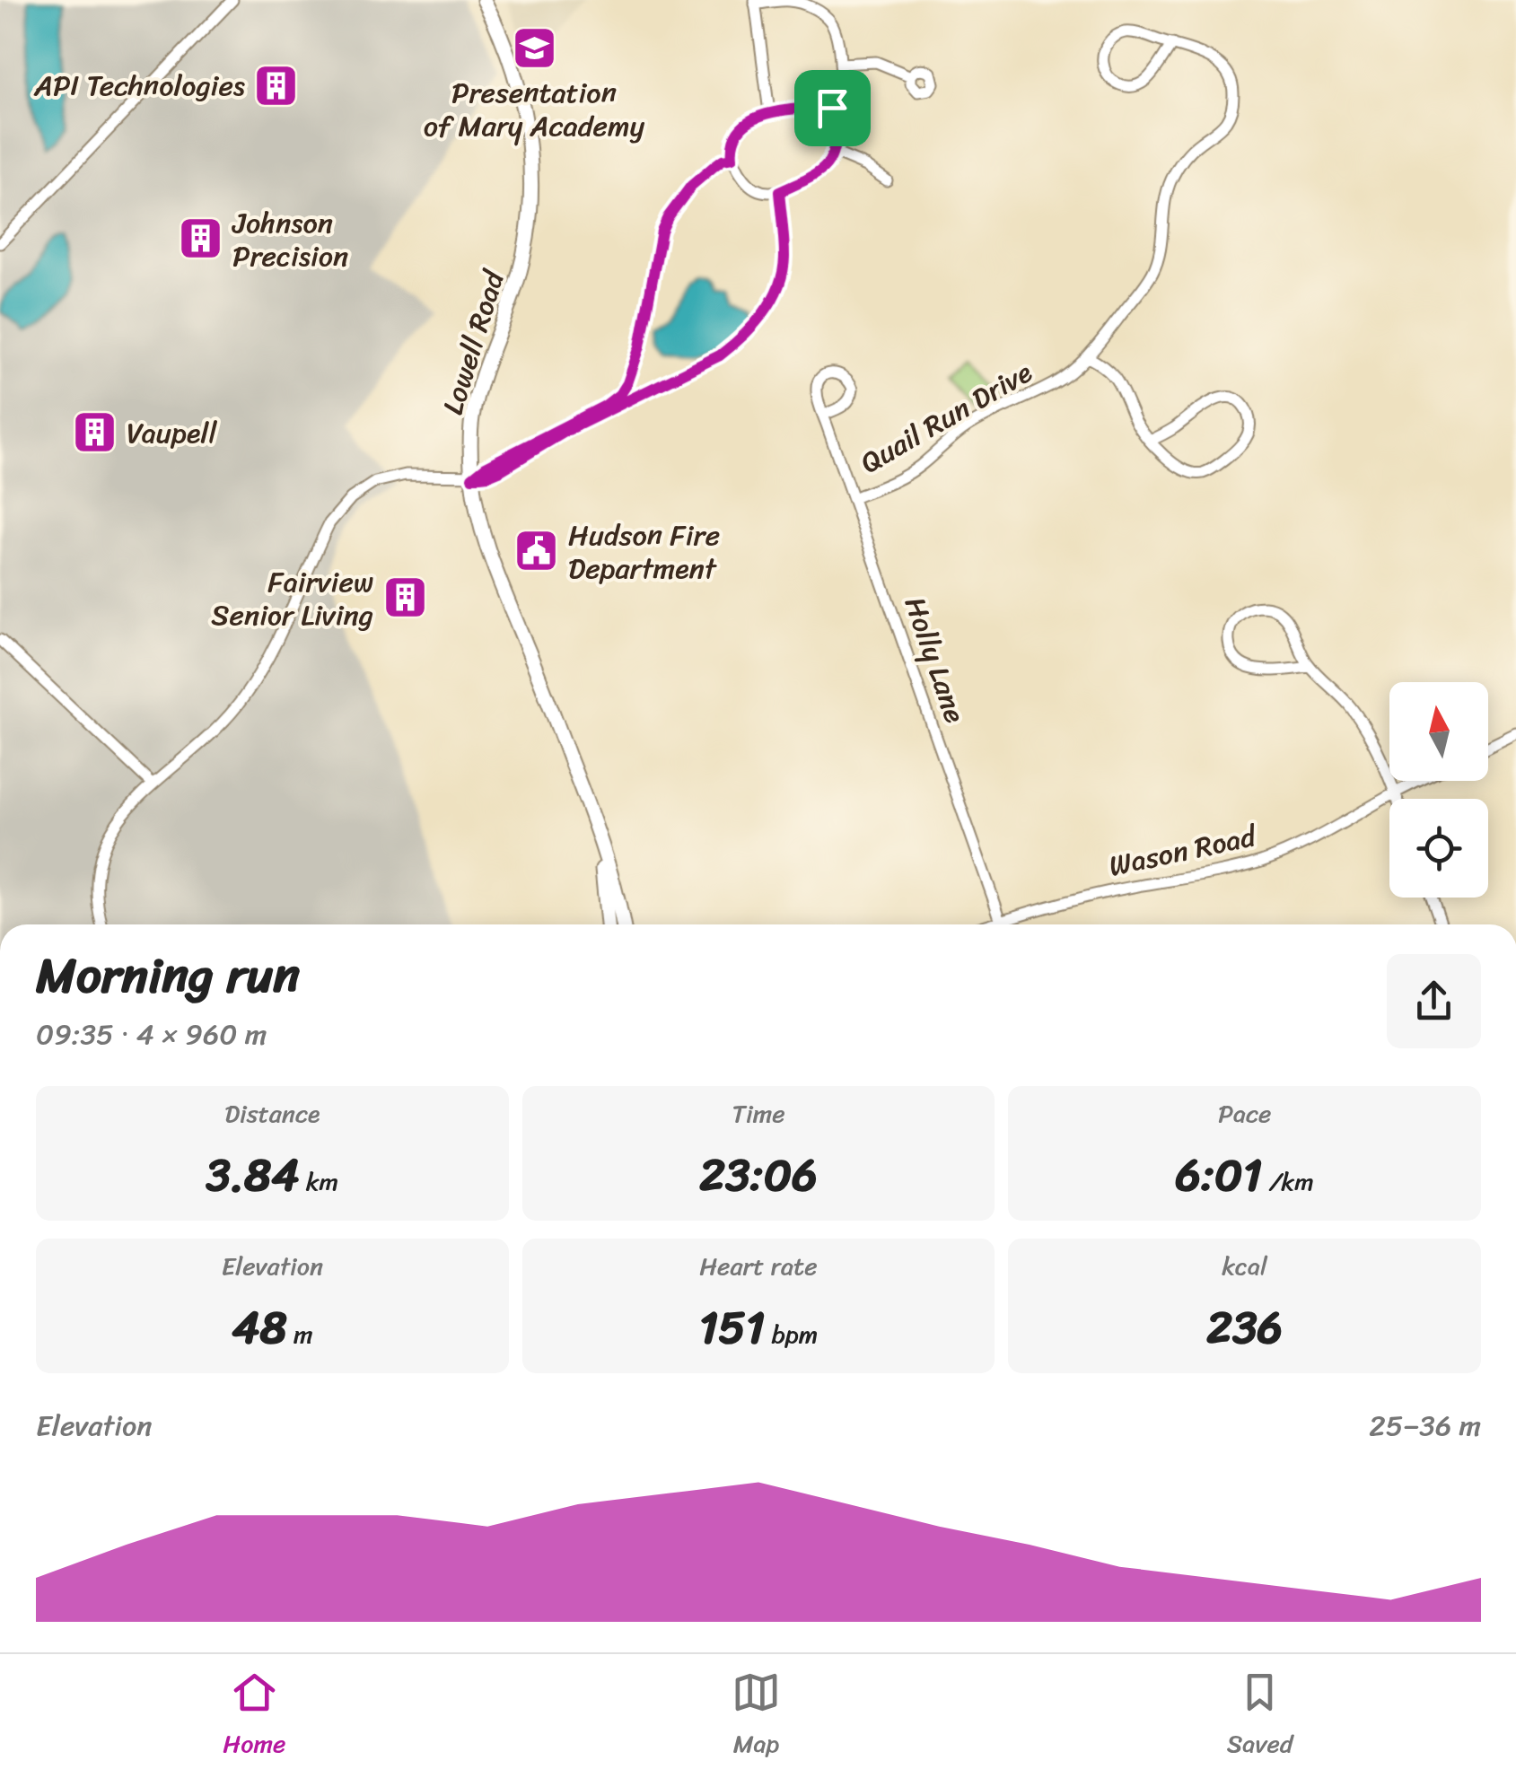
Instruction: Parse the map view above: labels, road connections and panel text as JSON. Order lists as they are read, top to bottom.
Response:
{
  "streets": {
    "main road": ["Lowell Road"],
    "street": ["Quail Run Drive", "Holly Lane", "Wason Road"]
  },
  "crossings": [
    ["Quail Run Drive", "Holly Lane"],
    ["Holly Lane", "Wason Road"]
  ],
  "places": {
    "school or university": ["Presentation of Mary Academy"],
    "building": [
      "API Technologies",
      "Johnson Precision",
      "Vaupell",
      "Fairview Senior Living"
    ],
    "public building": ["Hudson Fire Department"]
  },
  "north": "top",
  "page": {
    "heading": ["Morning run", "09:35 · 4 × 960 m"],
    "stats": [
      ["Distance", "3.84 km"],
      ["Time", "23:06"],
      ["Pace", "6:01 /km"],
      ["Elevation", "48 m"],
      ["Heart rate", "151 bpm"],
      ["kcal", "236"]
    ],
    "chart": ["Elevation", "25–36 m"],
    "tabs": ["Home", "Map", "Saved"]
  }
}
